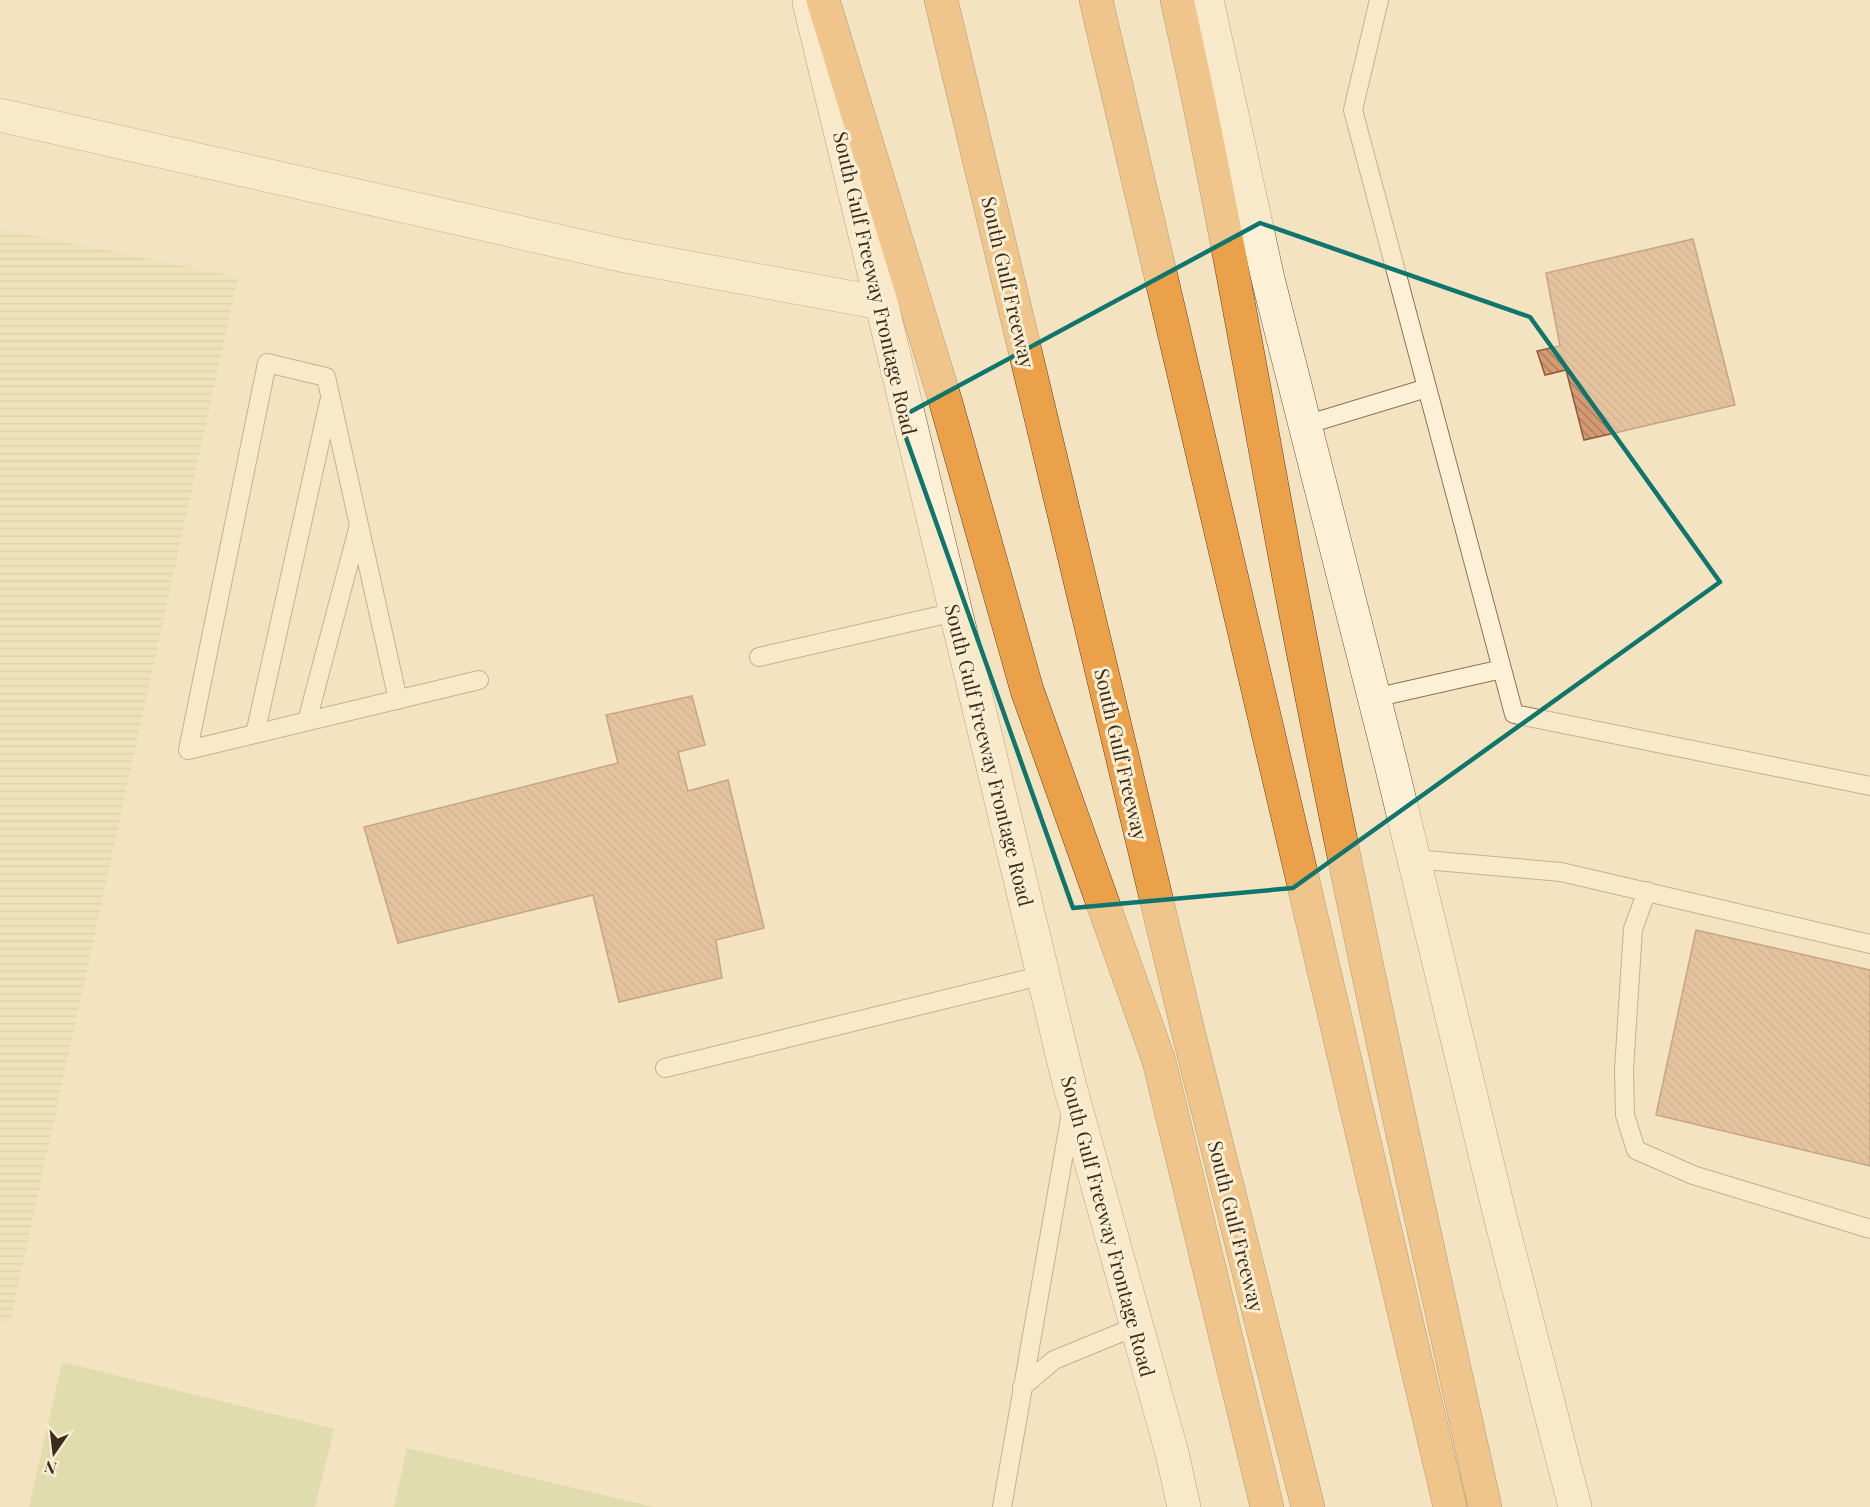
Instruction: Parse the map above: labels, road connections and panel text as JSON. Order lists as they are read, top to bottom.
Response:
{
  "streets": {
    "highway": ["South Gulf Freeway"],
    "main road": ["South Gulf Freeway Frontage Road"]
  },
  "north": "bottom"
}
